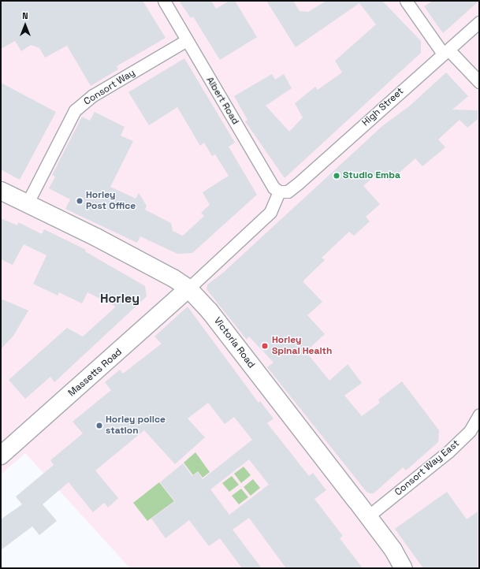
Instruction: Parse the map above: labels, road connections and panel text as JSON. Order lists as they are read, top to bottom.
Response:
{
  "streets": {
    "street": [
      "Consort Way",
      "Albert Road",
      "High Street",
      "Victoria Road",
      "Massetts Road",
      "Consort Way East"
    ]
  },
  "crossings": [
    ["Consort Way", "Albert Road"],
    ["Consort Way", "Victoria Road"],
    ["Albert Road", "High Street"],
    ["High Street", "Victoria Road"],
    ["High Street", "Massetts Road"],
    ["Victoria Road", "Massetts Road"],
    ["Victoria Road", "Consort Way East"]
  ],
  "districts": ["Horley"],
  "places": [
    "Studio Emba",
    "Horley Post Office",
    "Horley Spinal Health",
    "Horley police station"
  ],
  "north": "top"
}
